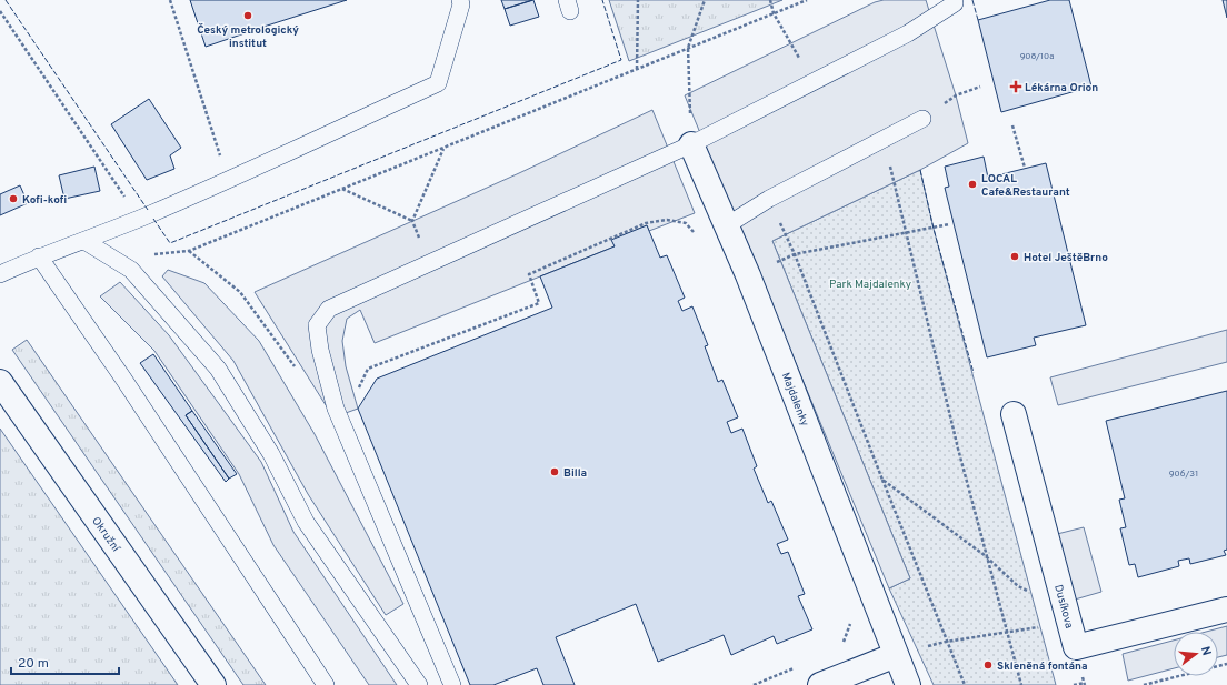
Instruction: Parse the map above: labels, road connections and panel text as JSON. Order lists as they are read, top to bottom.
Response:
{
  "streets": {
    "street": ["Majdalenky", "Okružní", "Dusíkova"]
  },
  "parks": ["Park Majdalenky"],
  "places": {
    "other": [
      "Český metrologický institut",
      "LOCAL Cafe&Restaurant",
      "Kofi-kofi",
      "Hotel JeštěBrno",
      "Billa",
      "Skleněná fontána"
    ],
    "health": ["Lékárna Orion"]
  },
  "house_numbers": ["908/10a", "906/31"],
  "scale_bar": "20 m",
  "north": "right"
}
